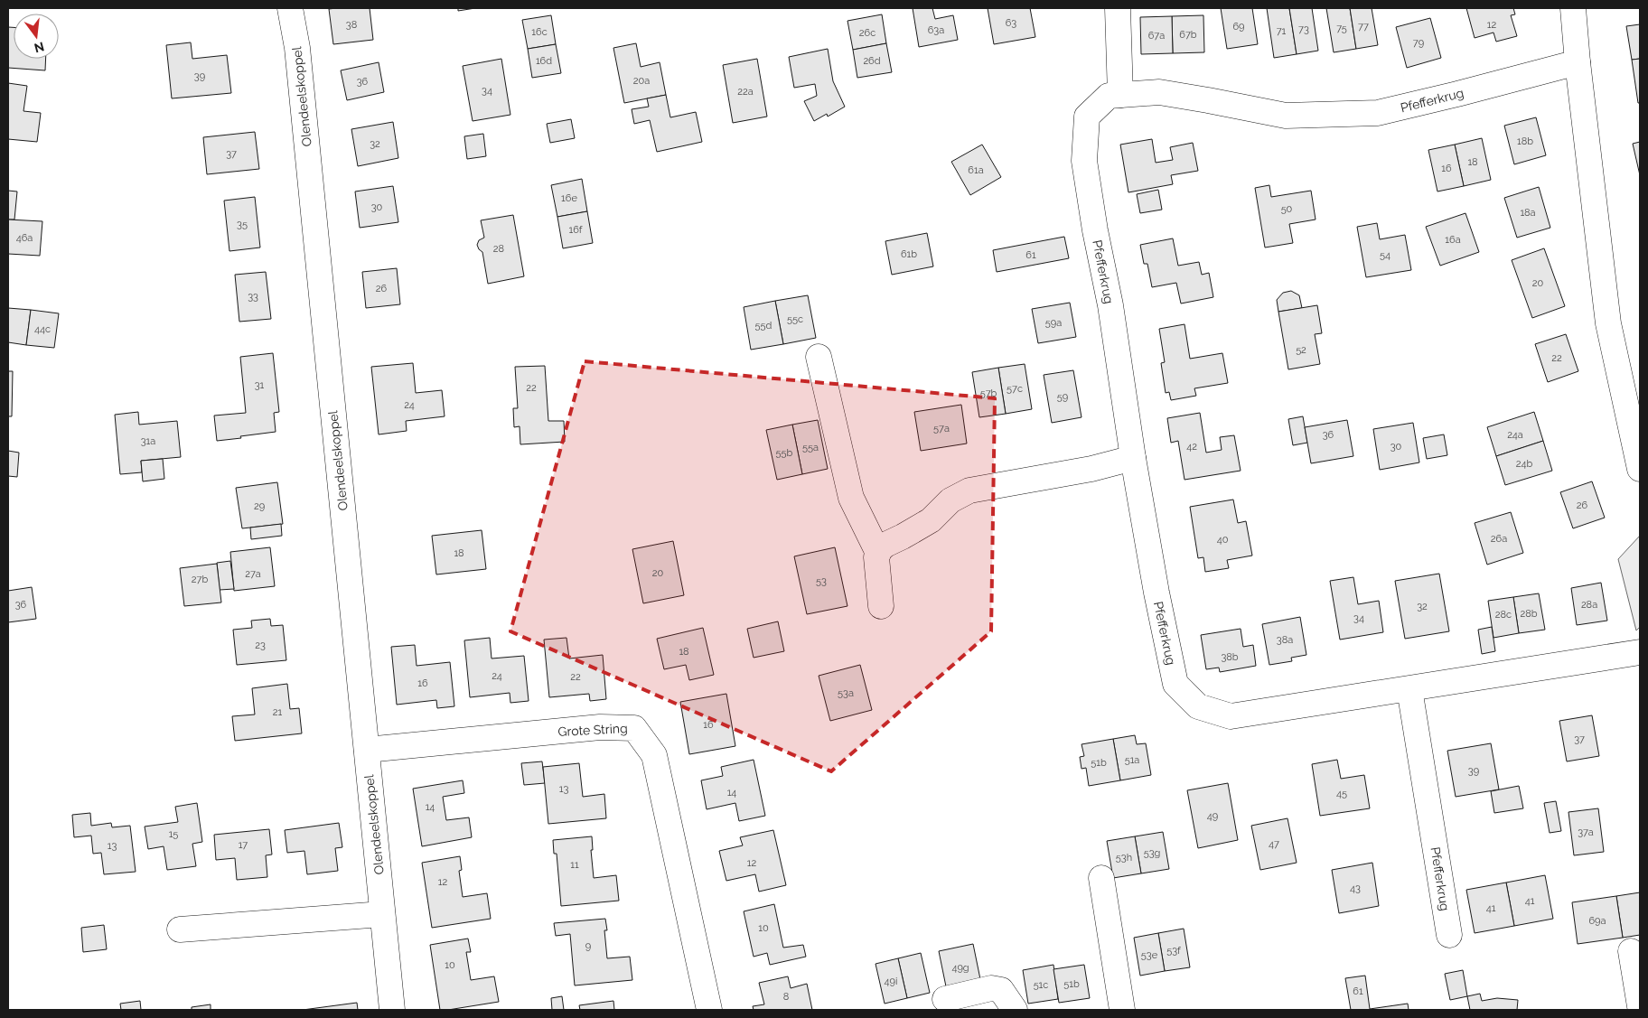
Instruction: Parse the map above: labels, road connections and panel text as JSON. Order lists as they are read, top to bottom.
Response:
{
  "streets": {
    "street": ["Olendeelskoppel", "Pfefferkrug", "Grote String"]
  },
  "crossings": [
    ["Olendeelskoppel", "Grote String"]
  ],
  "house_numbers": [
    "63",
    "38",
    "12",
    "69",
    "77",
    "75",
    "73",
    "63a",
    "71",
    "16c",
    "26c",
    "67b",
    "67a",
    "79",
    "16d",
    "26d",
    "39",
    "20a",
    "36",
    "34",
    "22a",
    "18b",
    "32",
    "37",
    "18",
    "16",
    "61a",
    "16e",
    "30",
    "50",
    "18a",
    "35",
    "16f",
    "46a",
    "16a",
    "28",
    "61b",
    "61",
    "54",
    "20",
    "26",
    "33",
    "55c",
    "59a",
    "55d",
    "44c",
    "52",
    "22",
    "31",
    "22",
    "57c",
    "57b",
    "59",
    "24",
    "57a",
    "36",
    "24a",
    "31a",
    "42",
    "30",
    "55a",
    "55b",
    "24b",
    "26",
    "29",
    "26a",
    "40",
    "18",
    "20",
    "27a",
    "27b",
    "53",
    "36",
    "28a",
    "32",
    "28b",
    "28c",
    "34",
    "38a",
    "23",
    "18",
    "38b",
    "24",
    "22",
    "16",
    "53a",
    "21",
    "16",
    "37",
    "51a",
    "51b",
    "39",
    "13",
    "14",
    "45",
    "14",
    "49",
    "37a",
    "15",
    "47",
    "17",
    "13",
    "53g",
    "53h",
    "12",
    "11",
    "12",
    "43",
    "41",
    "41",
    "69a",
    "10",
    "9",
    "53f",
    "53e",
    "10",
    "49g",
    "49i",
    "51b",
    "51c",
    "61",
    "8"
  ],
  "north": "bottom"
}
